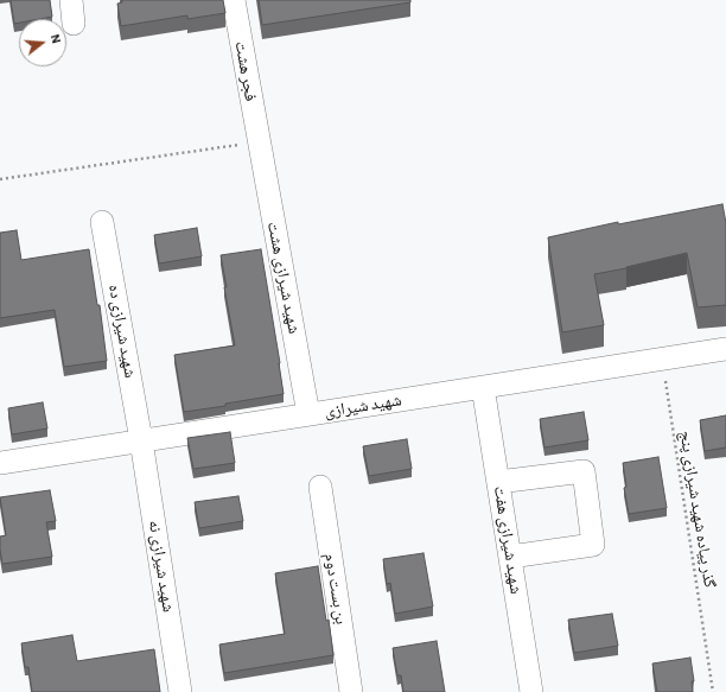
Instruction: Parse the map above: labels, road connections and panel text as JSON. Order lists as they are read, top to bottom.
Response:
{
  "streets": {
    "street": [
      "فجر هشت",
      "شهید شیرازی هشت",
      "شهید شیرازی ده",
      "شهید شیرازی",
      "شهید شیرازی هفت",
      "شهید شیرازی نه",
      "بن بست دوم"
    ],
    "path": ["گذر پیاده شهید شیرازی پنج"]
  },
  "crossings": [
    ["فجر هشت", "شهید شیرازی هشت"],
    ["شهید شیرازی هشت", "شهید شیرازی"],
    ["شهید شیرازی ده", "شهید شیرازی"],
    ["شهید شیرازی ده", "شهید شیرازی نه"],
    ["شهید شیرازی", "گذر پیاده شهید شیرازی پنج"],
    ["شهید شیرازی", "شهید شیرازی هفت"],
    ["شهید شیرازی", "شهید شیرازی نه"]
  ],
  "north": "right"
}
